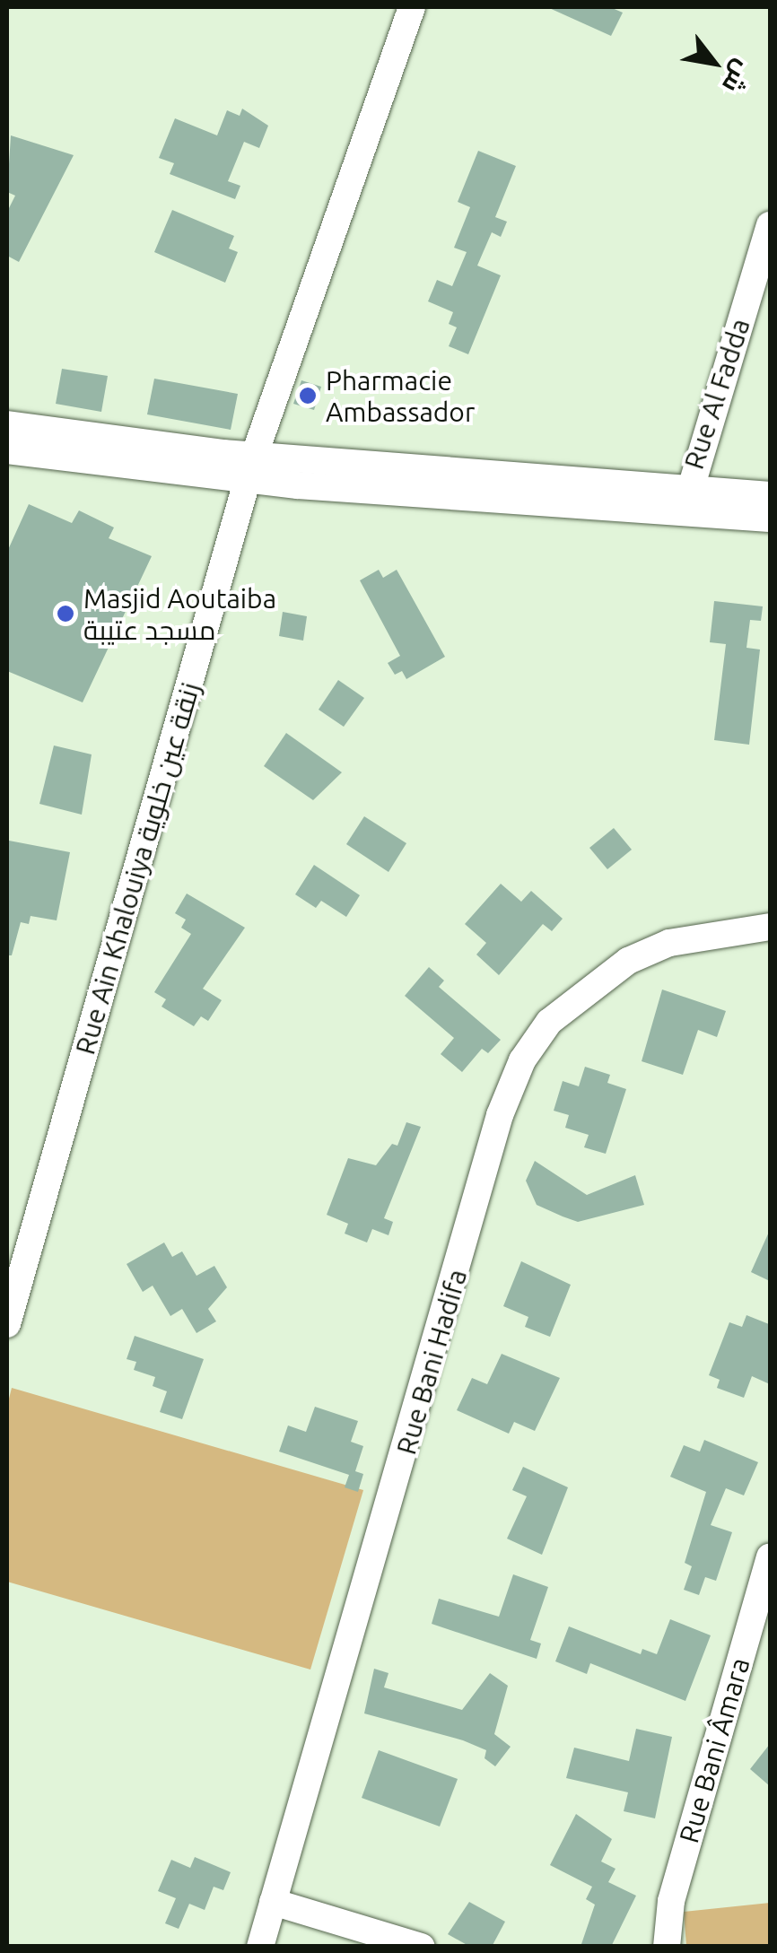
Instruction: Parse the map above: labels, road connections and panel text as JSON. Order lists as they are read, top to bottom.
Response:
{
  "streets": {
    "street": [
      "Rue Al Fadda",
      "Rue Ain Khalouiya زنقة عين خلوية",
      "Rue Bani Hadifa",
      "Rue Bani Âmara"
    ]
  },
  "places": ["Pharmacie Ambassador", "Masjid Aoutaiba مسجد عتيبة"],
  "north": "bottom right"
}
